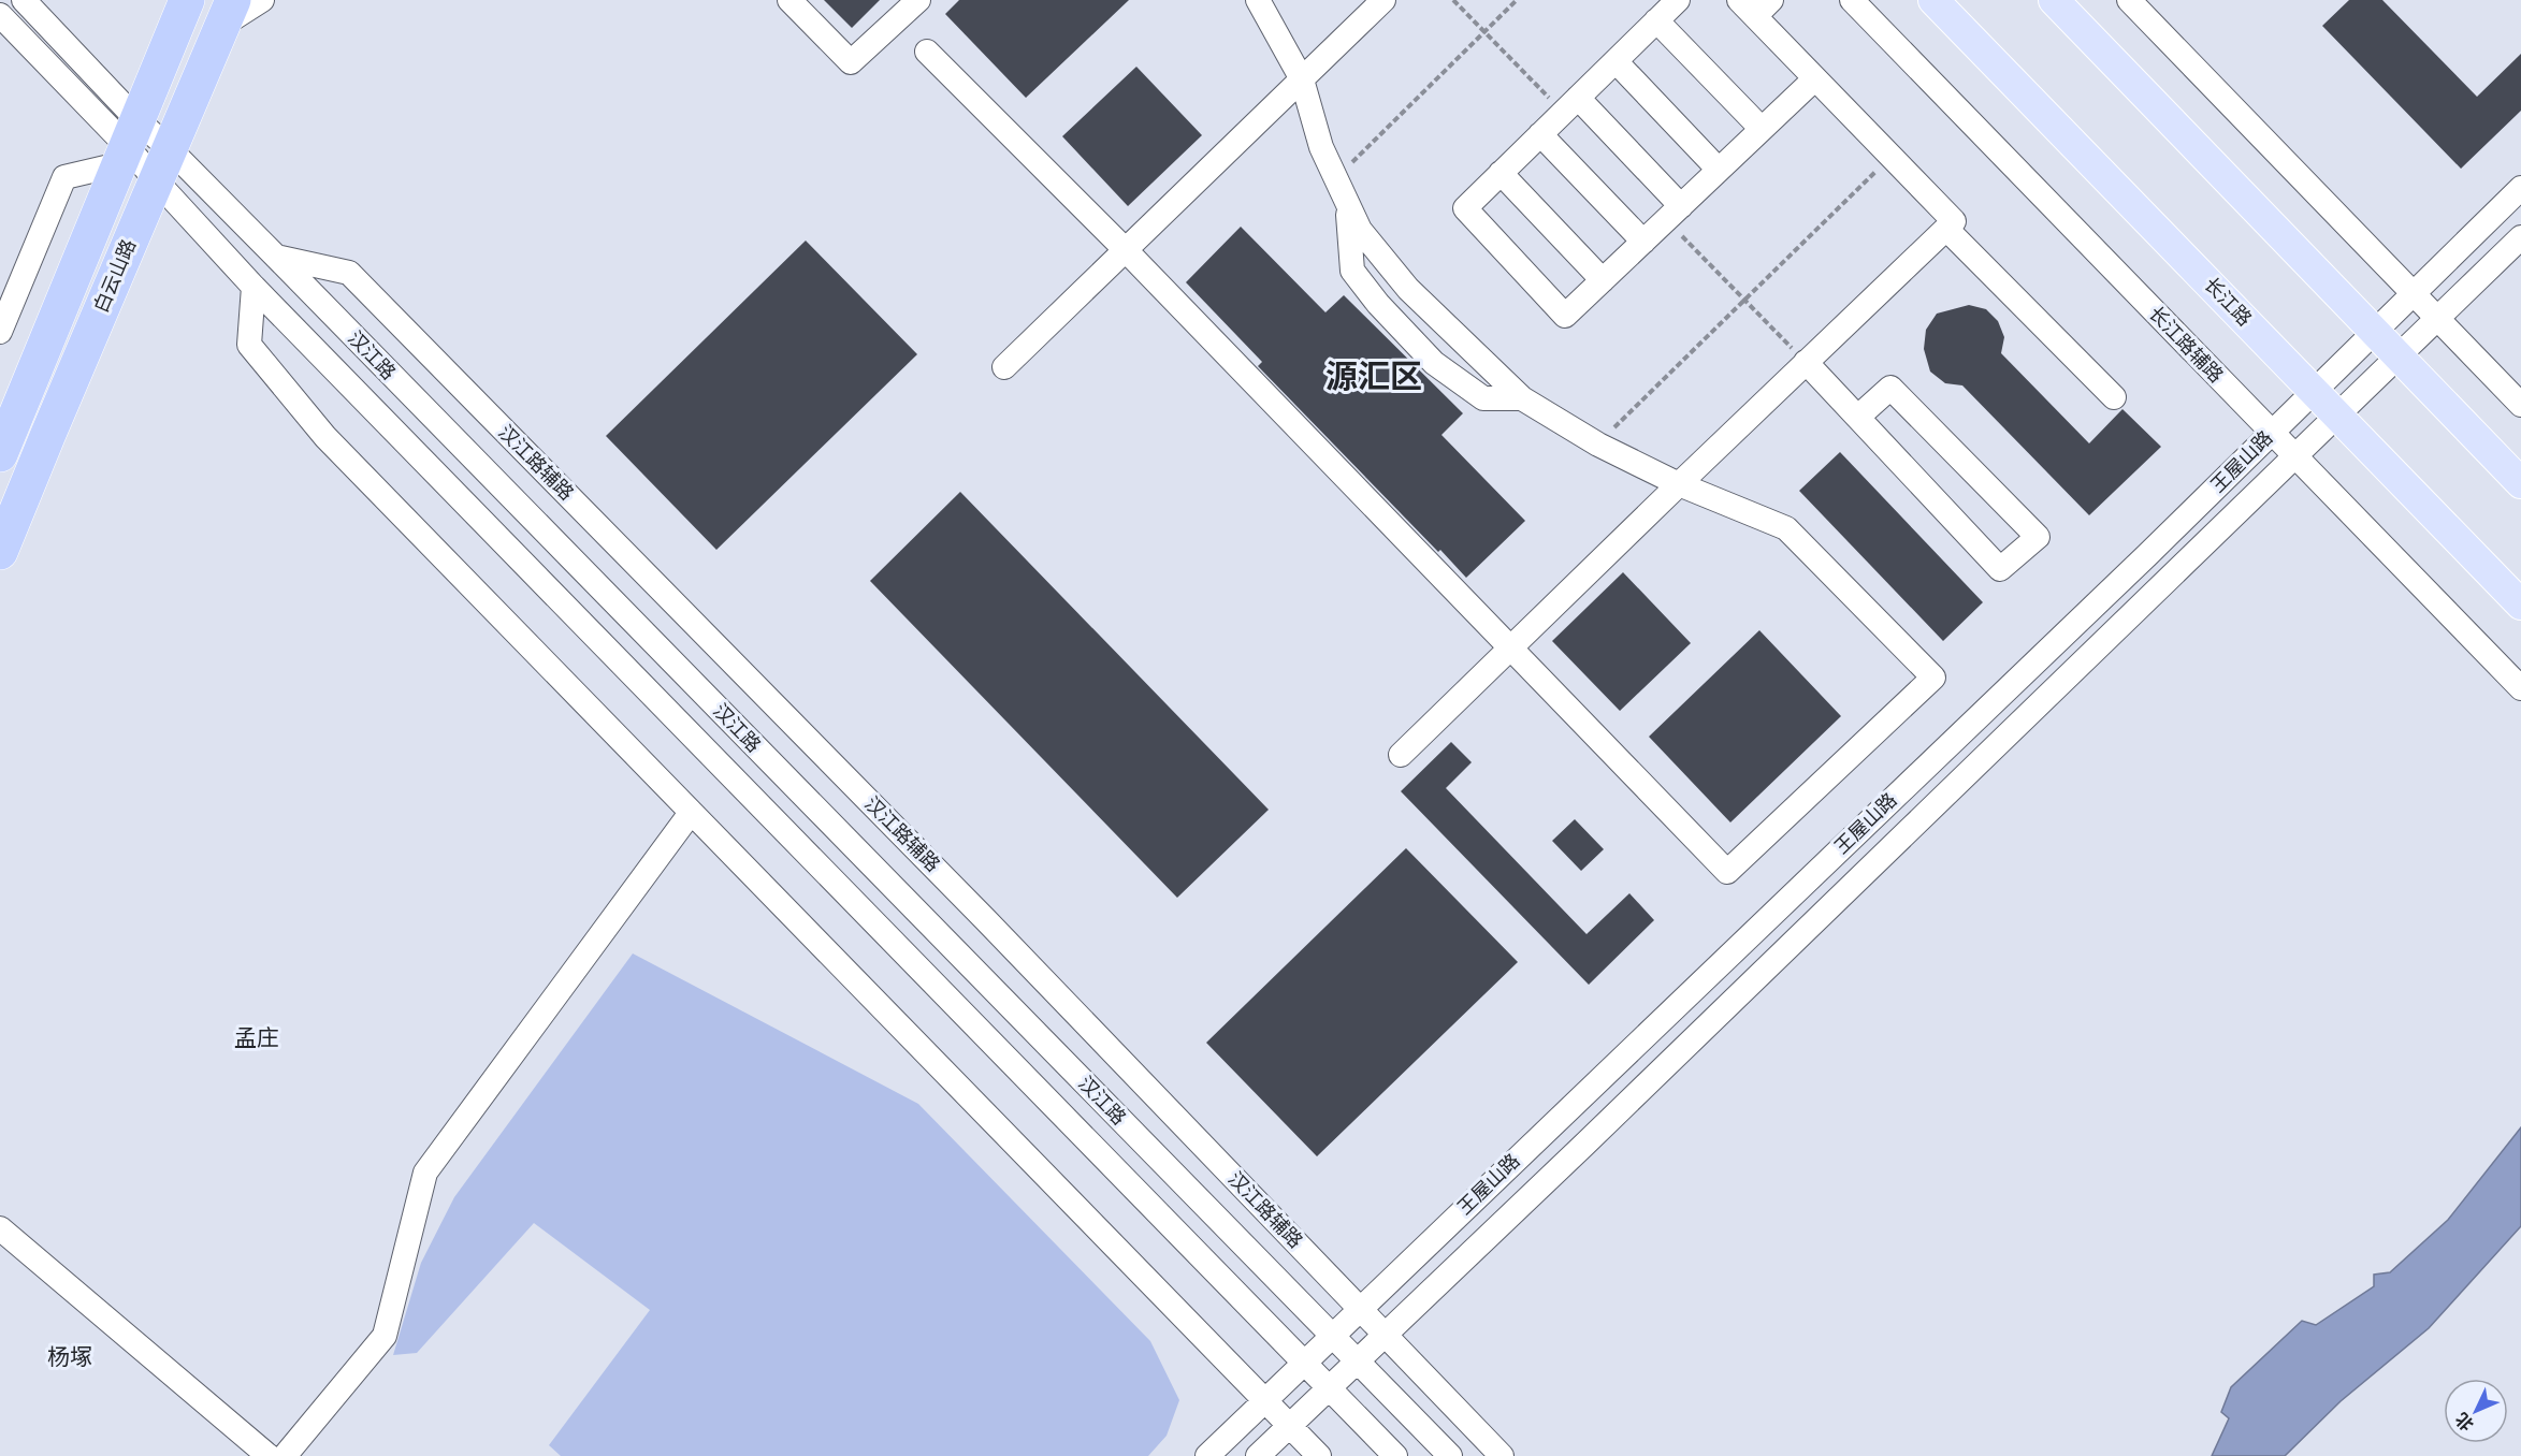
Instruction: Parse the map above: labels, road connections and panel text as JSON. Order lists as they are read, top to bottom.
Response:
{
  "streets": {
    "highway": ["白云山路"],
    "main road": ["长江路"],
    "street": [
      "长江路辅路",
      "汉江路",
      "王屋山路",
      "汉江路辅路"
    ]
  },
  "crossings": [
    ["白云山路", "汉江路"],
    ["长江路", "王屋山路"],
    ["长江路辅路", "王屋山路"],
    ["汉江路", "王屋山路"],
    ["汉江路", "汉江路辅路"],
    ["王屋山路", "汉江路辅路"]
  ],
  "districts": ["源汇区", "孟庄", "杨塚"],
  "north": "bottom left"
}
